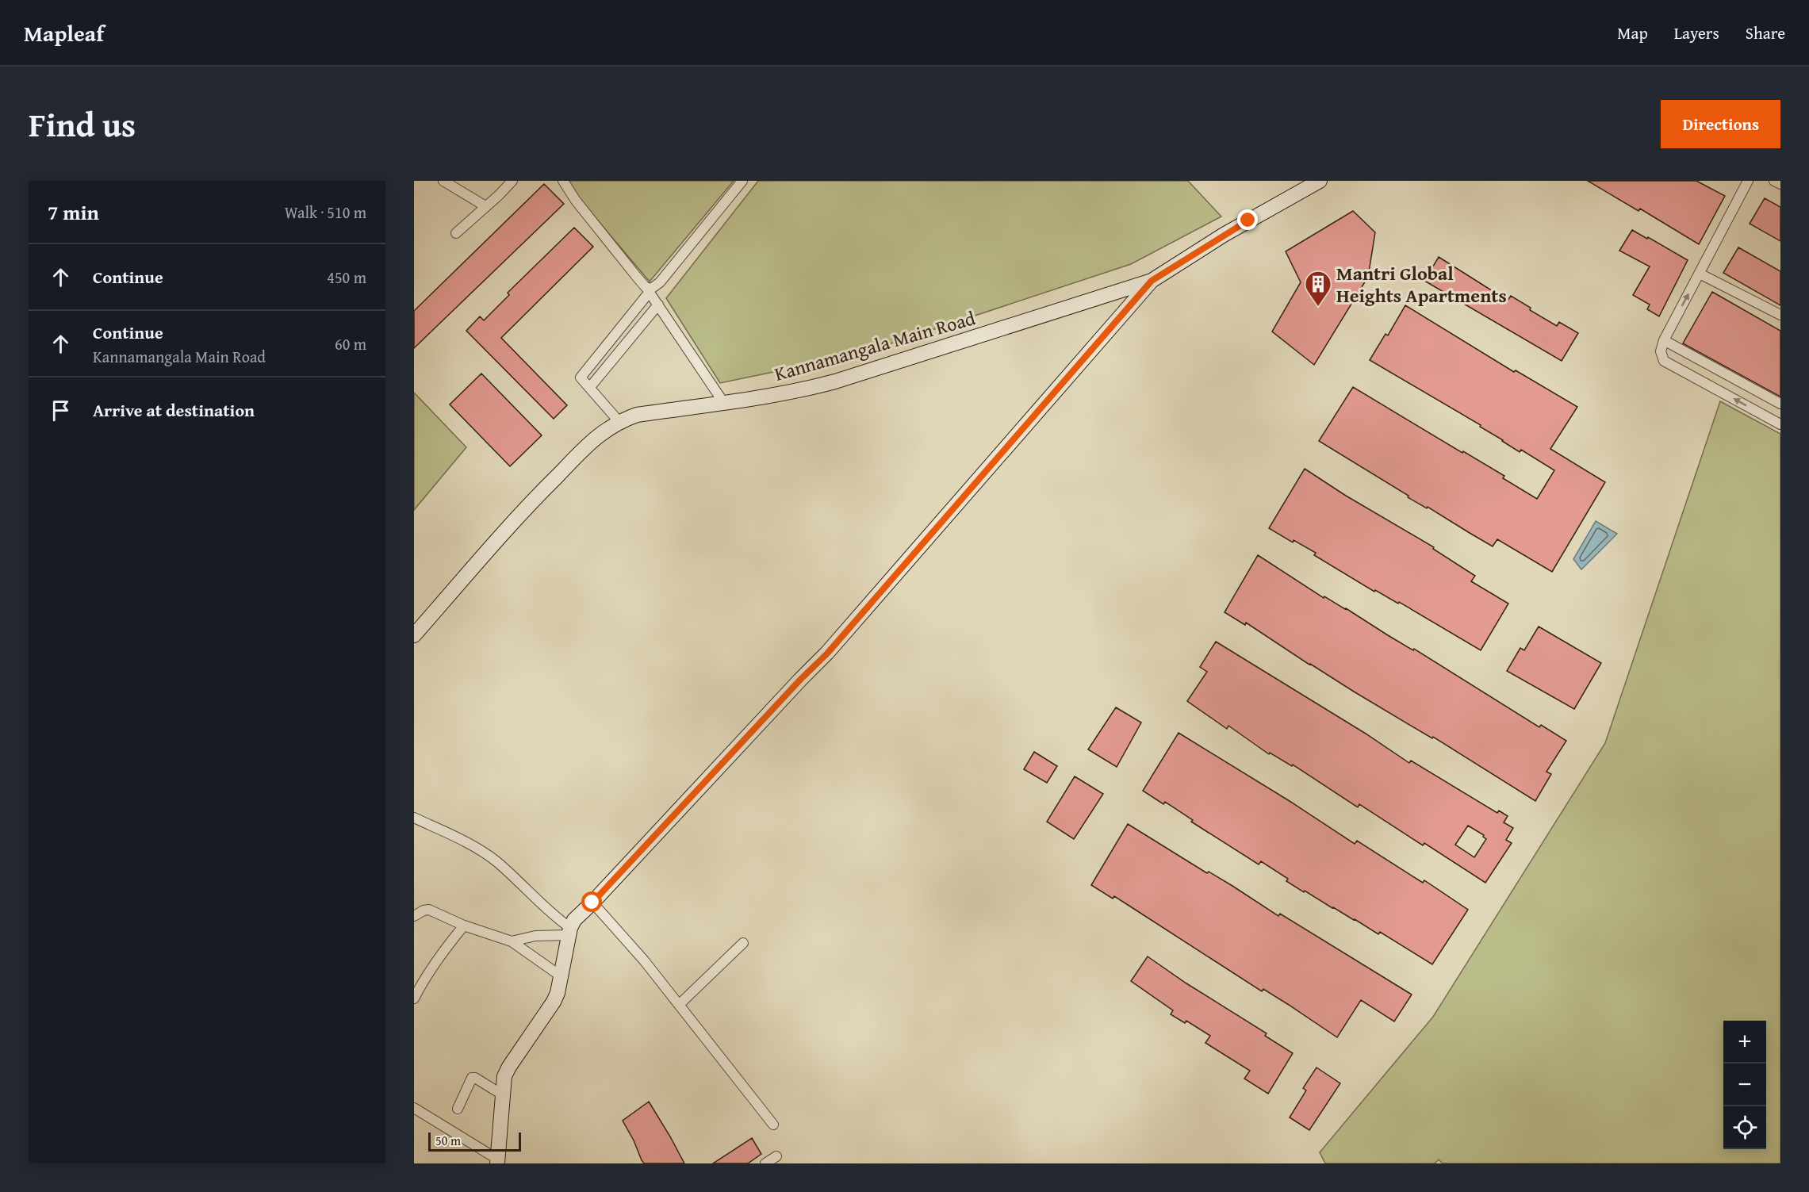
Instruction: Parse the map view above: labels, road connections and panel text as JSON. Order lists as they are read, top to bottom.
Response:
{
  "streets": {
    "street": ["Kannamangala Main Road"]
  },
  "places": {
    "building": ["Mantri Global Heights Apartments"]
  },
  "scale_bar": "50 m",
  "page": {
    "header": "Mapleaf",
    "nav": ["Map", "Layers", "Share"],
    "title": "Find us",
    "buttons": "Directions",
    "heading": ["7 min", "Walk · 510 m"],
    "list": [
      ["Continue", "450 m"],
      ["Continue", "Kannamangala Main Road", "60 m"],
      "Arrive at destination"
    ],
    "map_buttons": ["+", "−"],
    "scale": "50 m"
  }
}
